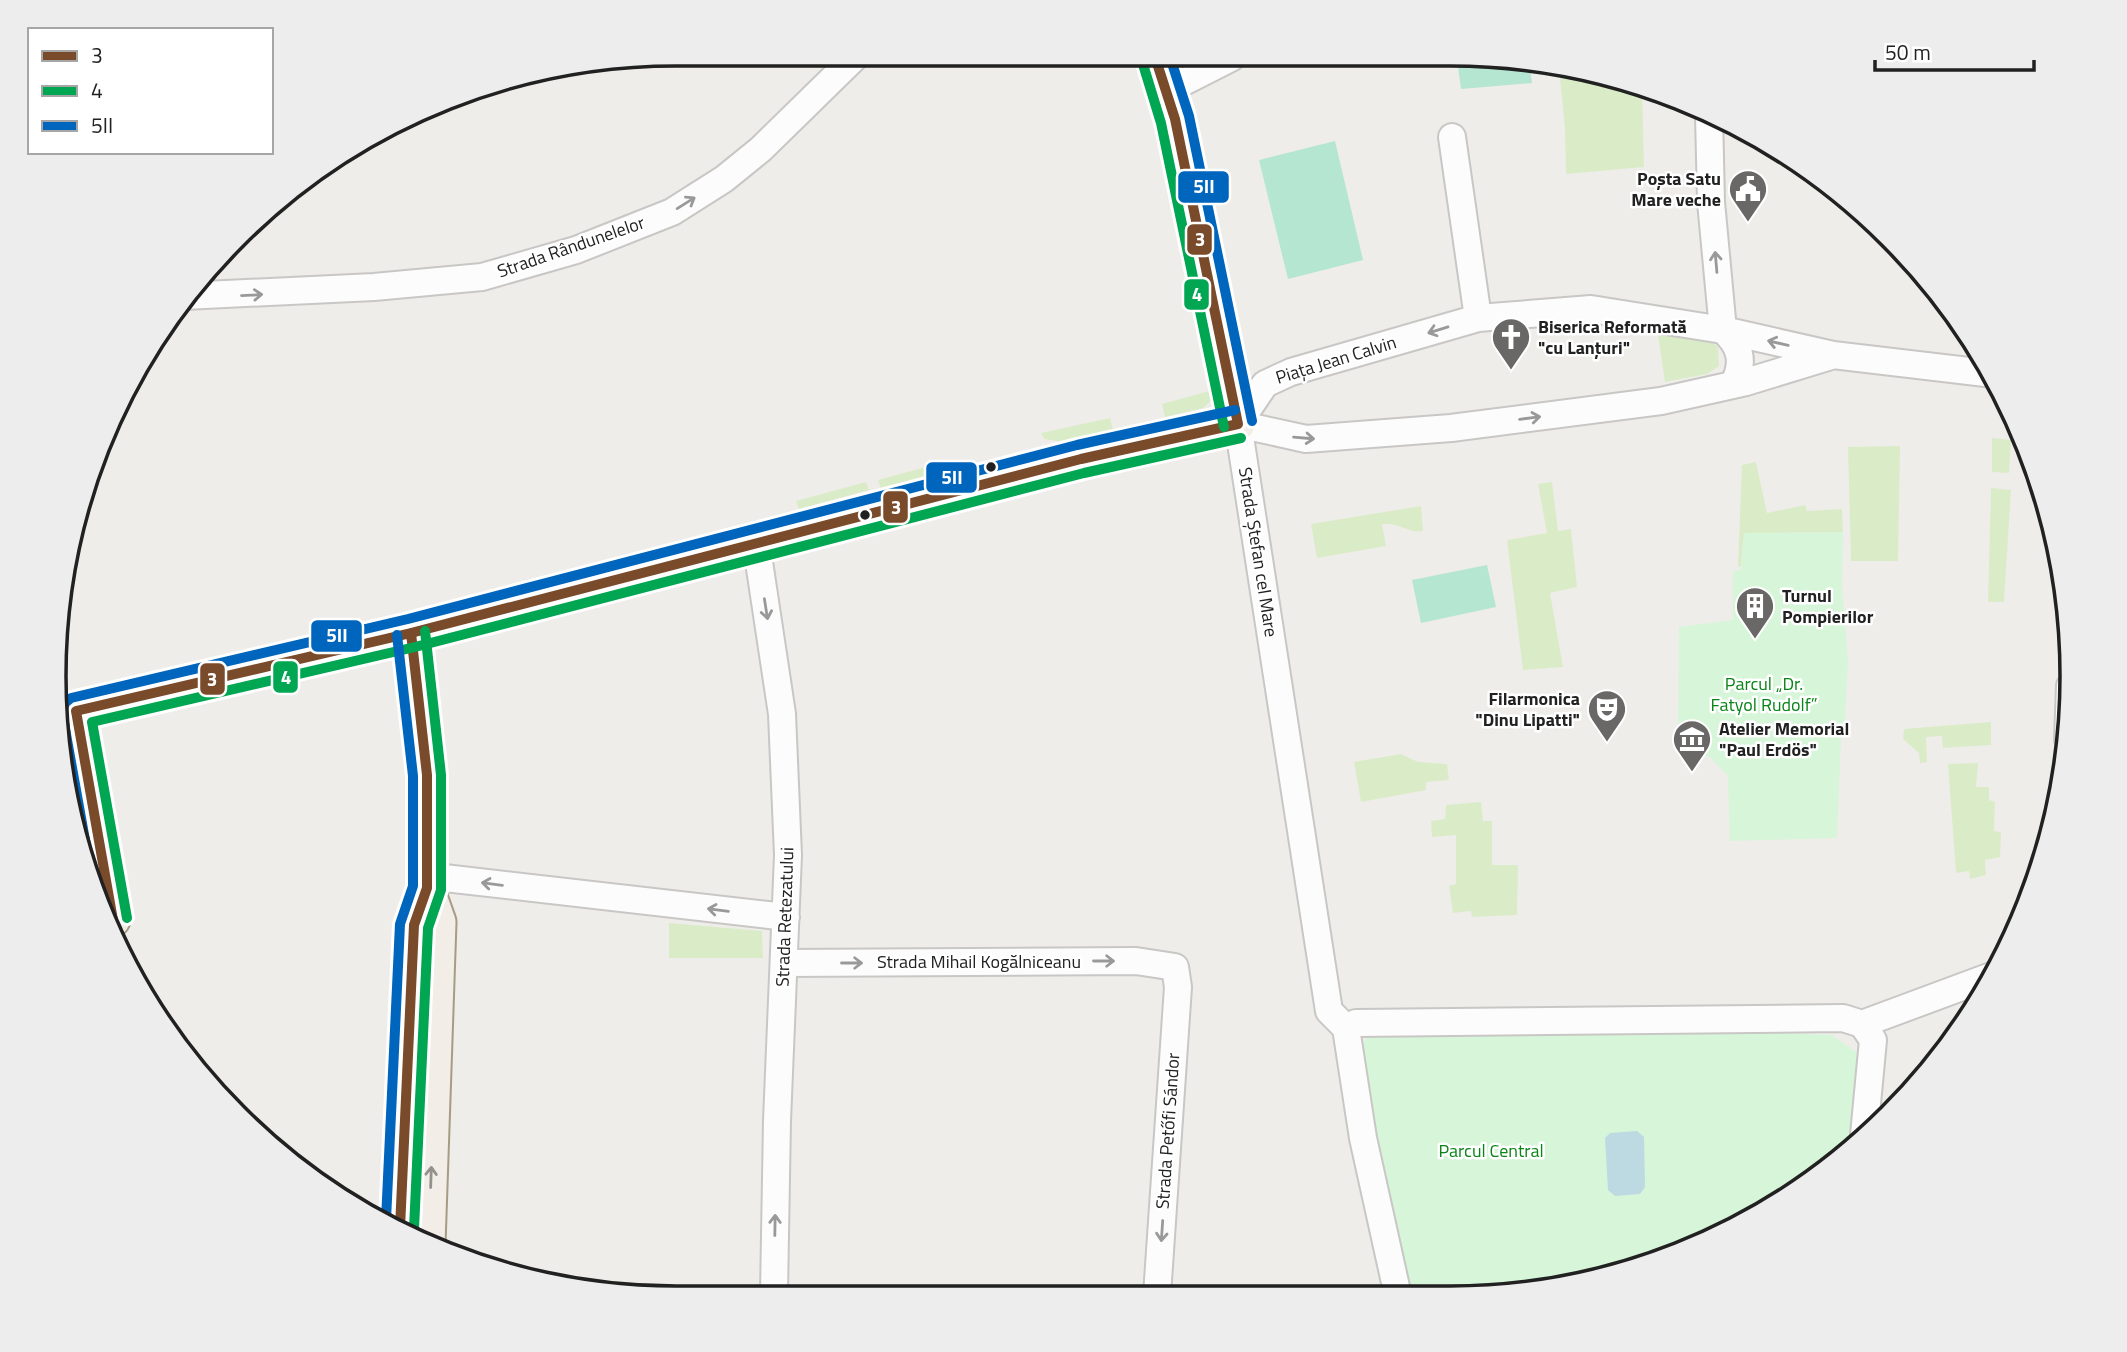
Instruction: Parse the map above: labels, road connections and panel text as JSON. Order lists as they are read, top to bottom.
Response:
{
  "streets": {
    "main road": ["Strada Ștefan cel Mare"],
    "street": [
      "Strada Rândunelelor",
      "Piața Jean Calvin",
      "Strada Retezatului",
      "Strada Mihail Kogălniceanu",
      "Strada Petőfi Sándor"
    ]
  },
  "crossings": [
    ["Piața Jean Calvin", "Strada Ștefan cel Mare"],
    ["Strada Retezatului", "Strada Mihail Kogălniceanu"],
    ["Strada Mihail Kogălniceanu", "Strada Petőfi Sándor"]
  ],
  "one_way": ["Strada Rândunelelor", "Strada Mihail Kogălniceanu", "Strada Petőfi Sándor"],
  "parks": ["Parcul „Dr. Fatyol Rudolf”", "Parcul Central"],
  "places": {
    "public building": ["Poșta Satu Mare veche"],
    "church": ["Biserica Reformată \"cu Lanțuri\""],
    "building": ["Turnul Pompierilor"],
    "theatre": ["Filarmonica \"Dinu Lipatti\""],
    "museum": ["Atelier Memorial \"Paul Erdös\""]
  },
  "lines": ["transit line 3", "transit line 4", "transit line 5II"],
  "legend": ["3", "4", "5II"],
  "scale_bar": "50 m"
}
